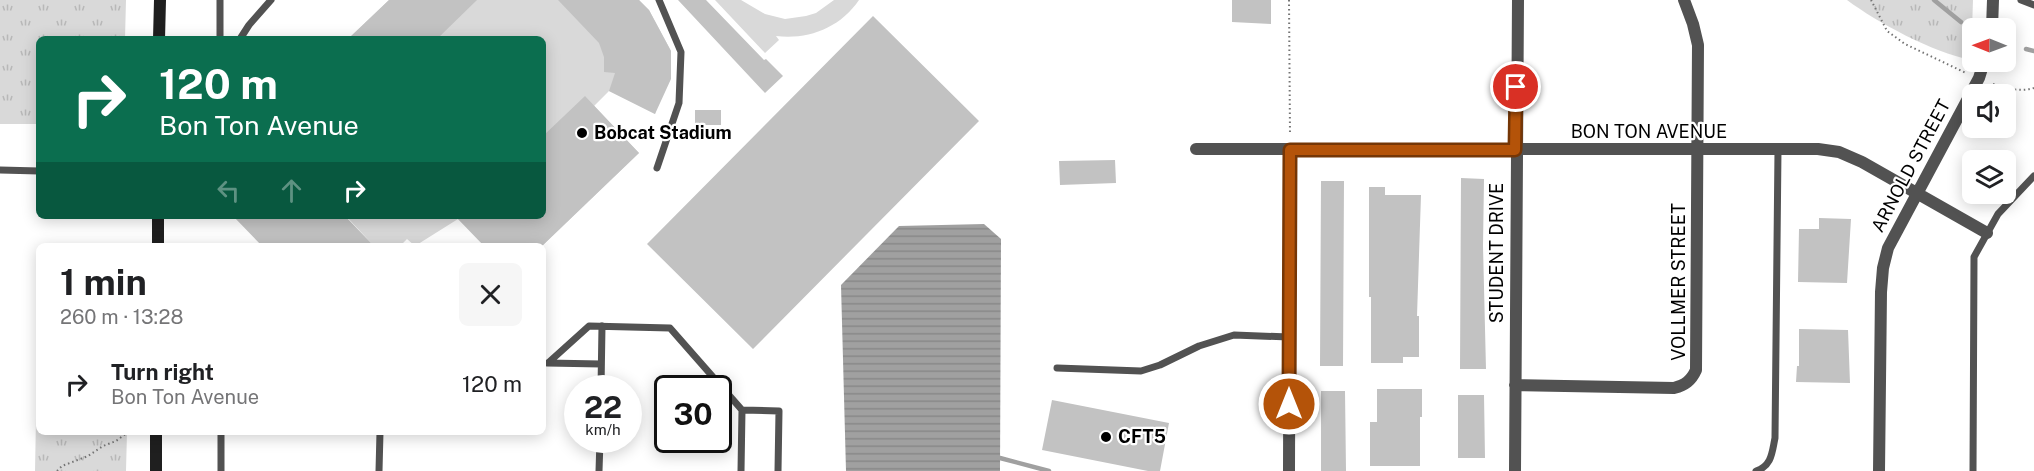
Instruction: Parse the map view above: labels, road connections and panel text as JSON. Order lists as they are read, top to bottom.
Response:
{
  "streets": {
    "street": [
      "BON TON AVENUE",
      "ARNOLD STREET",
      "STUDENT DRIVE",
      "VOLLMER STREET"
    ]
  },
  "crossings": [
    ["BON TON AVENUE", "ARNOLD STREET"],
    ["BON TON AVENUE", "STUDENT DRIVE"],
    ["BON TON AVENUE", "VOLLMER STREET"],
    ["STUDENT DRIVE", "VOLLMER STREET"]
  ],
  "places": ["Bobcat Stadium", "CFT5"],
  "north": "left",
  "page": {
    "turn": ["120 m", "Bon Ton Avenue"],
    "heading": ["1 min", "260 m · 13:28"],
    "list": [
      {
        "name": "Turn right",
        "note": "Bon Ton Avenue",
        "value": "120 m"
      }
    ],
    "speed": "22 km/h",
    "limit": "30"
  }
}
